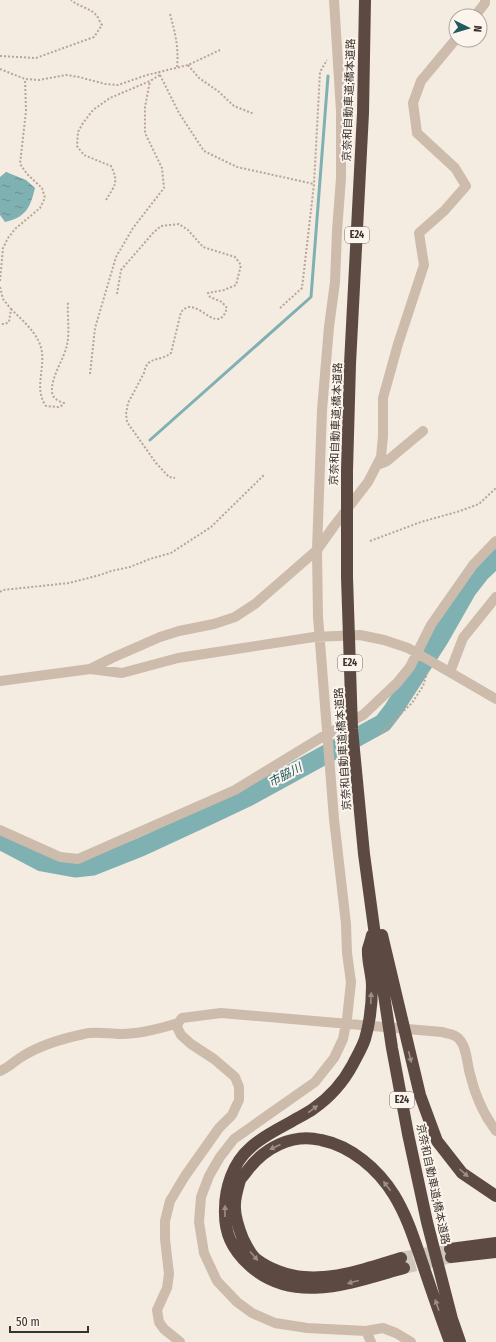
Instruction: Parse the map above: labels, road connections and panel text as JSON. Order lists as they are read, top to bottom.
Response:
{
  "streets": {
    "highway": ["京奈和自動車道;橋本道路", "E24"]
  },
  "water": ["市脇川"],
  "scale_bar": "50 m",
  "north": "right"
}
